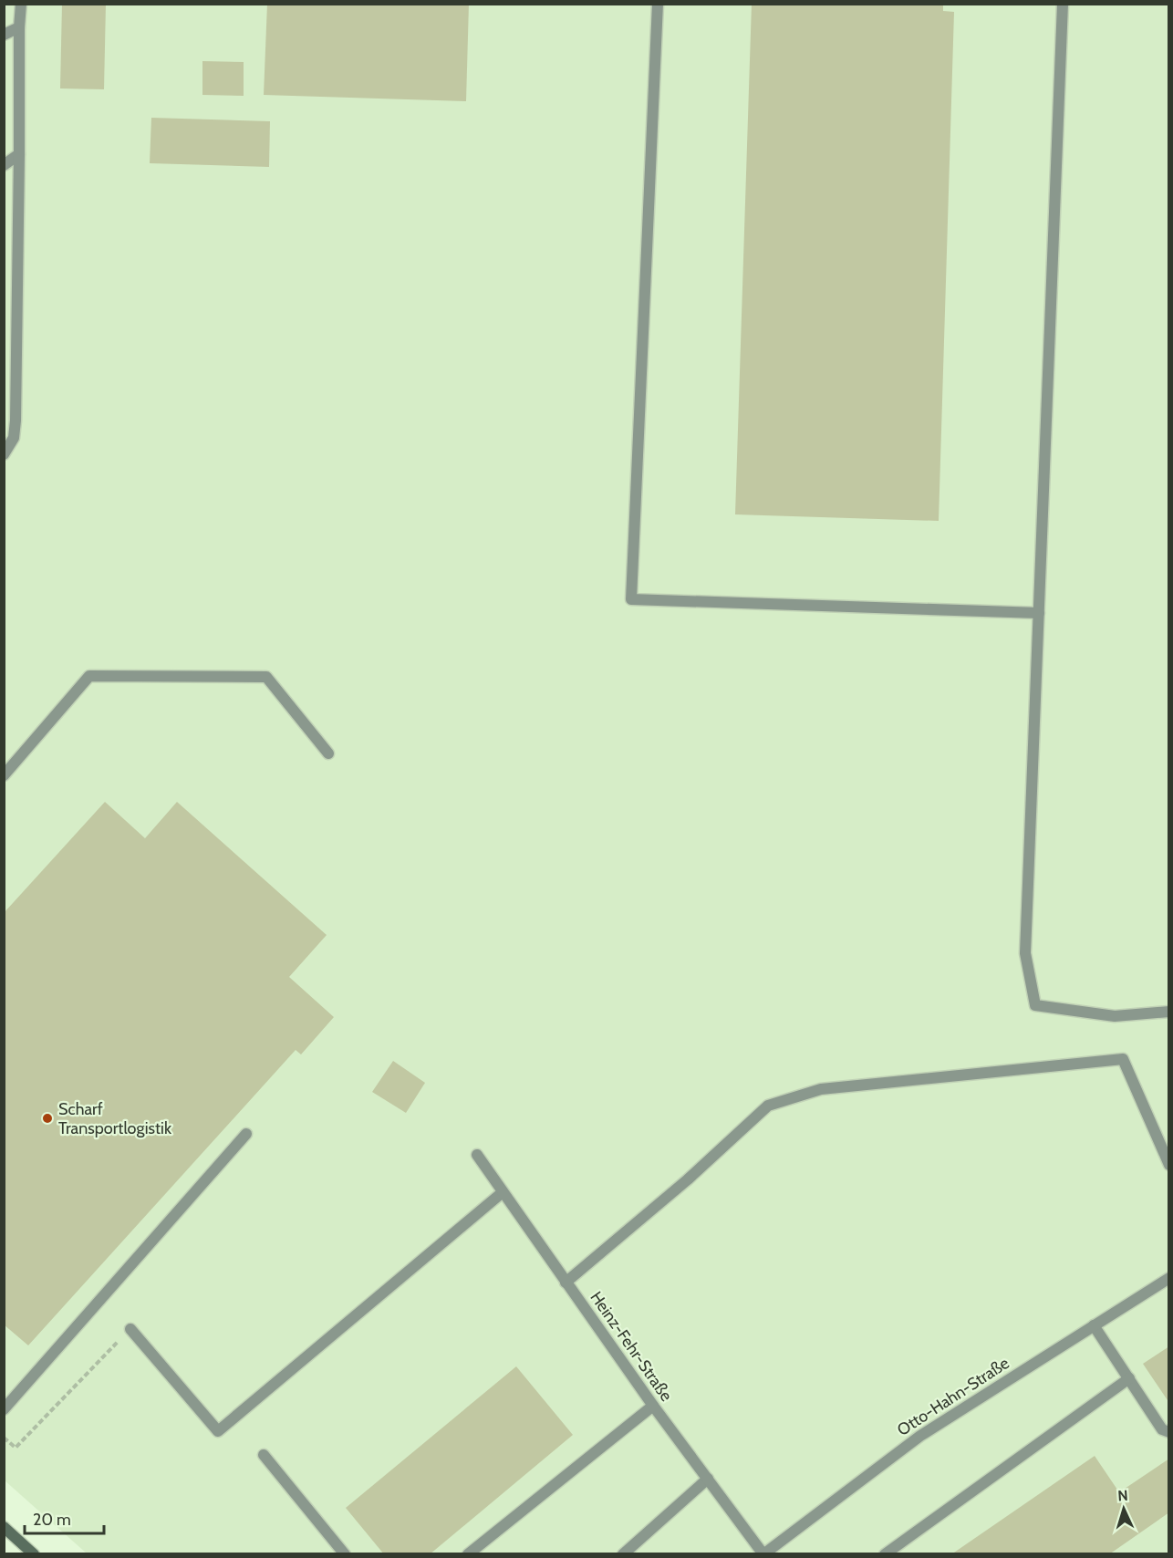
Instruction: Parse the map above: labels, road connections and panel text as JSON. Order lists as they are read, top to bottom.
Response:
{
  "streets": {
    "street": ["Heinz-Fehr-Straße", "Otto-Hahn-Straße"]
  },
  "crossings": [
    ["Heinz-Fehr-Straße", "Otto-Hahn-Straße"]
  ],
  "places": ["Scharf Transportlogistik"],
  "scale_bar": "20 m",
  "north": "top"
}
